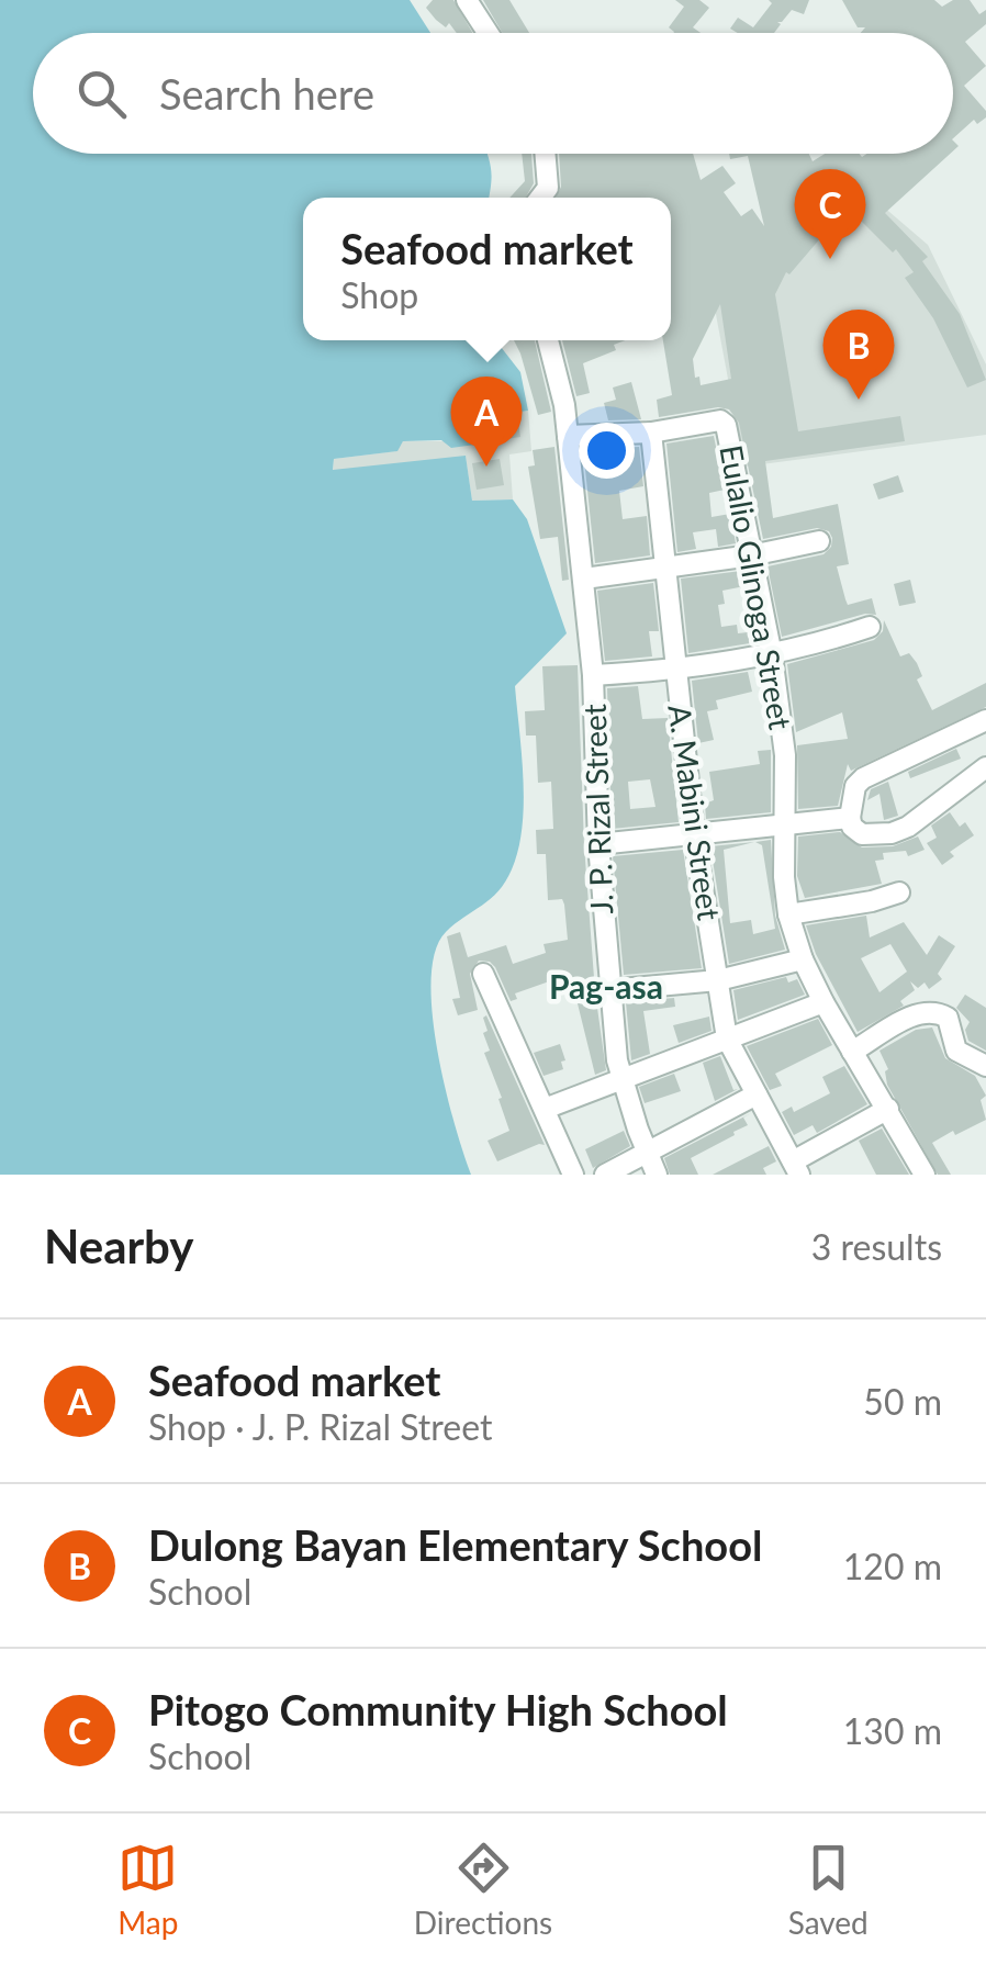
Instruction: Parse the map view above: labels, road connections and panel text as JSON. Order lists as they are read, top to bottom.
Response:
{
  "streets": {
    "street": ["Eulalio Glinoga Street", "J. P. Rizal Street", "A. Mabini Street"]
  },
  "crossings": [
    ["Eulalio Glinoga Street", "A. Mabini Street"]
  ],
  "districts": ["Pag-asa"],
  "page": {
    "search": "Search here",
    "pins": ["C", "B", "A"],
    "popup": ["Seafood market", "Shop"],
    "heading": ["Nearby", "3 results"],
    "list": [
      {
        "mark": "A",
        "name": "Seafood market",
        "note": "Shop · J. P. Rizal Street",
        "value": "50 m"
      },
      {
        "mark": "B",
        "name": "Dulong Bayan Elementary School",
        "note": "School",
        "value": "120 m"
      },
      {
        "mark": "C",
        "name": "Pitogo Community High School",
        "note": "School",
        "value": "130 m"
      }
    ],
    "nav": ["Map", "Directions", "Saved"]
  }
}
